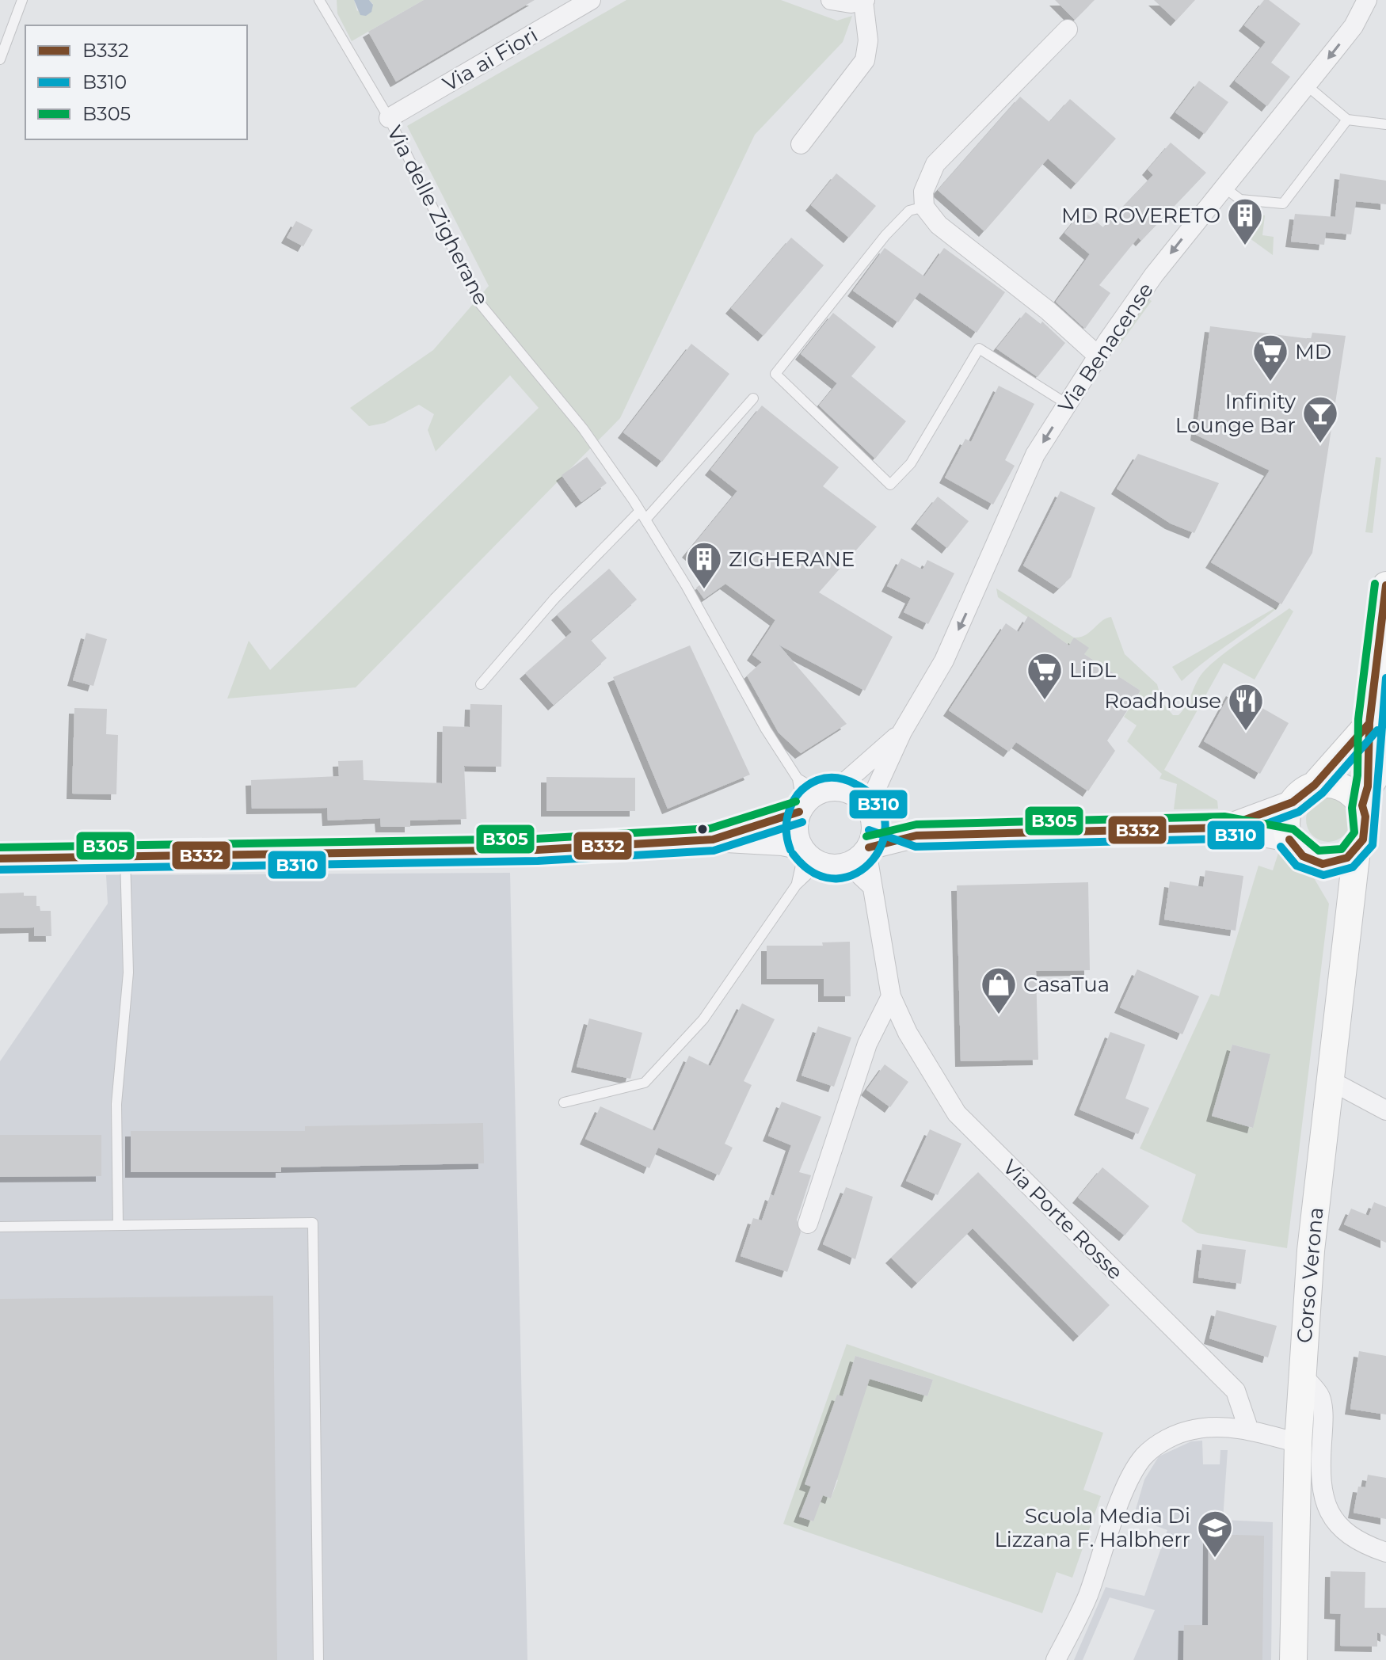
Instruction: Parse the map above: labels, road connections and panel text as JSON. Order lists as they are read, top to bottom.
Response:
{
  "streets": {
    "main road": ["Corso Verona"],
    "street": ["Via ai Fiori", "Via Benacense", "Via Porte Rosse"],
    "lane": ["Via delle Zigherane"]
  },
  "crossings": [
    ["Via ai Fiori", "Via delle Zigherane"],
    ["Via delle Zigherane", "Via Porte Rosse"]
  ],
  "one_way": ["Via Benacense"],
  "places": {
    "building": ["MD ROVERETO", "ZIGHERANE"],
    "supermarket": ["MD", "LiDL"],
    "bar": ["Infinity Lounge Bar"],
    "restaurant": ["Roadhouse"],
    "shop": ["CasaTua"],
    "school or university": ["Scuola Media Di Lizzana F. Halbherr"]
  },
  "lines": ["transit line B305", "transit line B332", "transit line B310"],
  "legend": ["B332", "B310", "B305"]
}
